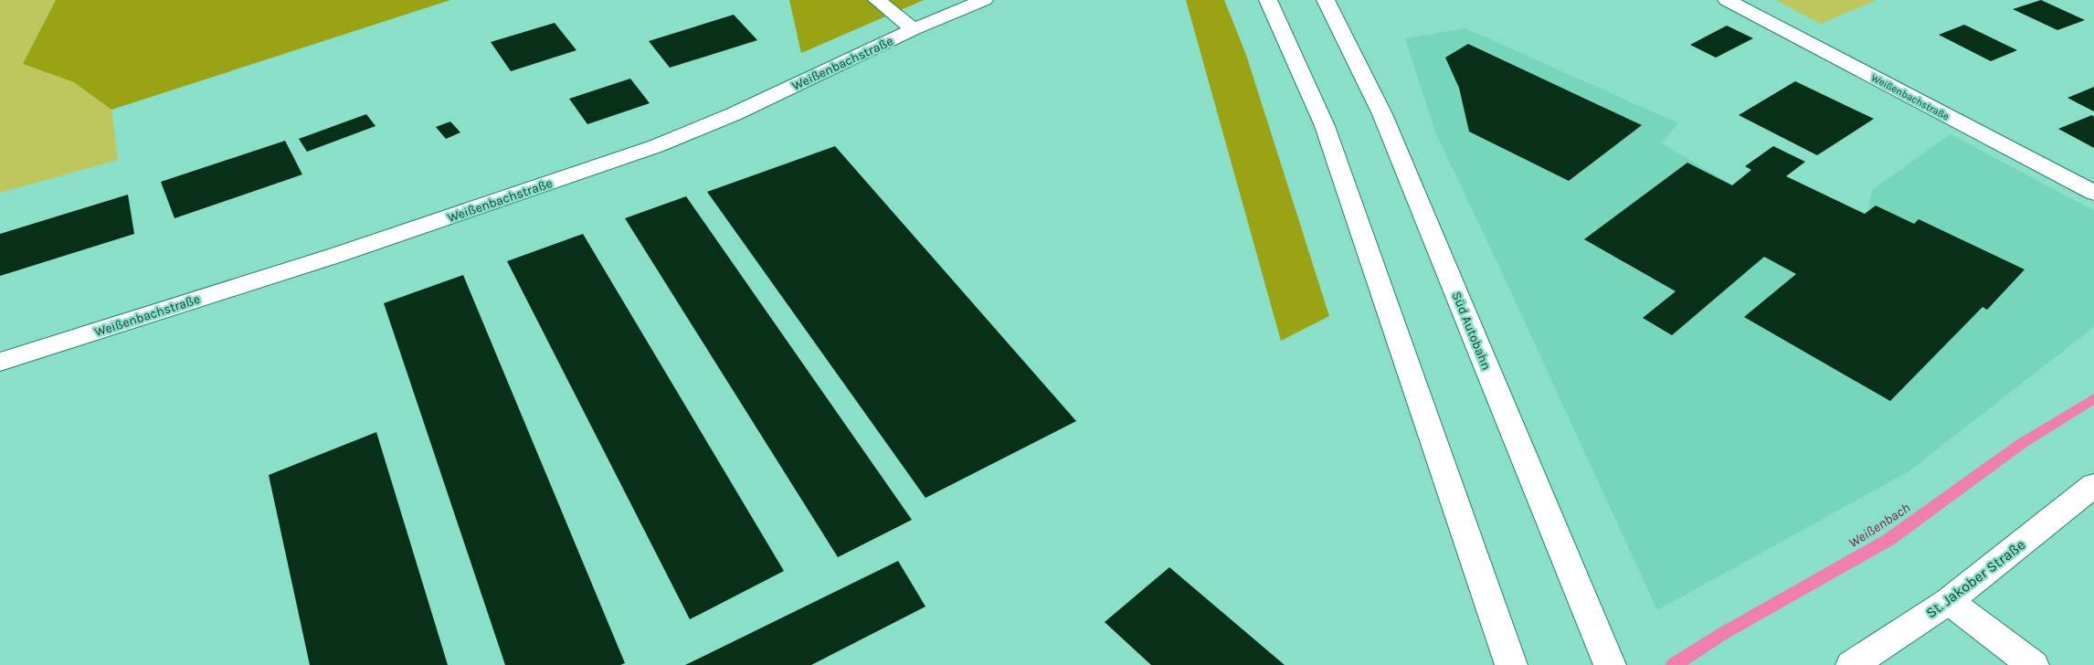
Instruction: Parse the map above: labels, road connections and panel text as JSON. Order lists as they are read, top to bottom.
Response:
{
  "streets": {
    "main road": ["Weißenbachstraße", "Süd Autobahn", "St. Jakober Straße"]
  },
  "water": ["Weißenbach"]
}
